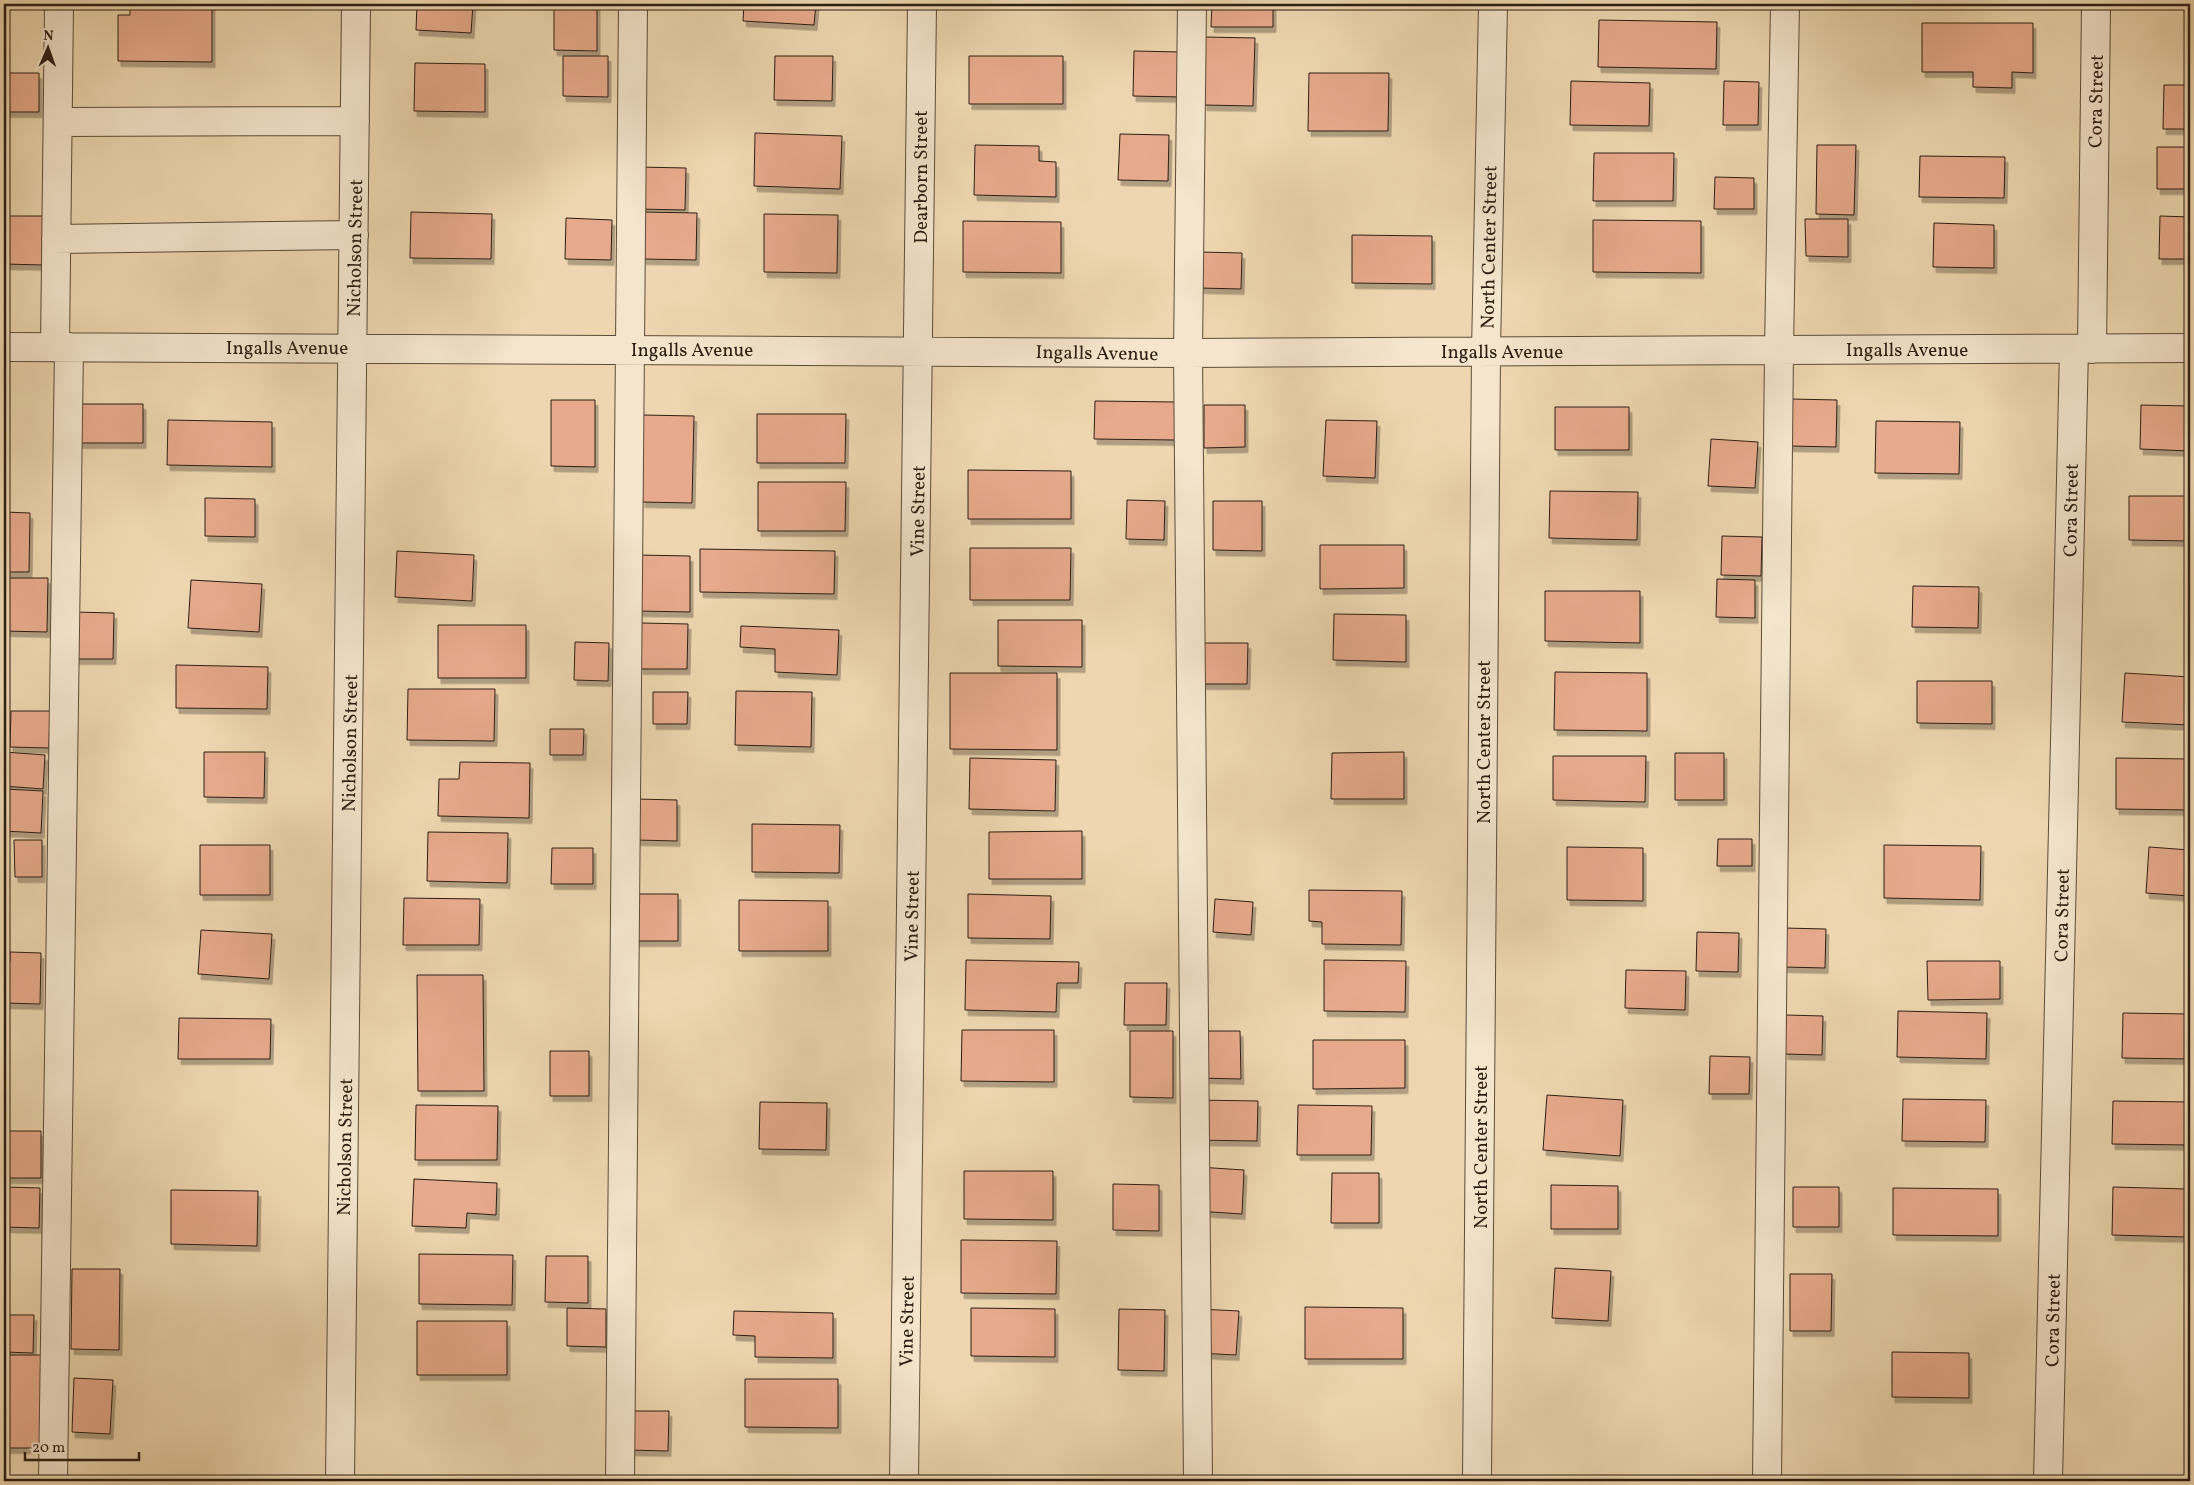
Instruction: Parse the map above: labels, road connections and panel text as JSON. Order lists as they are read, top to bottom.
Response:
{
  "streets": {
    "street": [
      "Cora Street",
      "Dearborn Street",
      "North Center Street",
      "Nicholson Street",
      "Ingalls Avenue",
      "Vine Street"
    ]
  },
  "crossings": [
    ["Cora Street", "Ingalls Avenue"],
    ["Dearborn Street", "Ingalls Avenue"],
    ["Dearborn Street", "Vine Street"],
    ["North Center Street", "Ingalls Avenue"],
    ["Nicholson Street", "Ingalls Avenue"],
    ["Ingalls Avenue", "Vine Street"]
  ],
  "scale_bar": "20 m",
  "north": "top"
}
